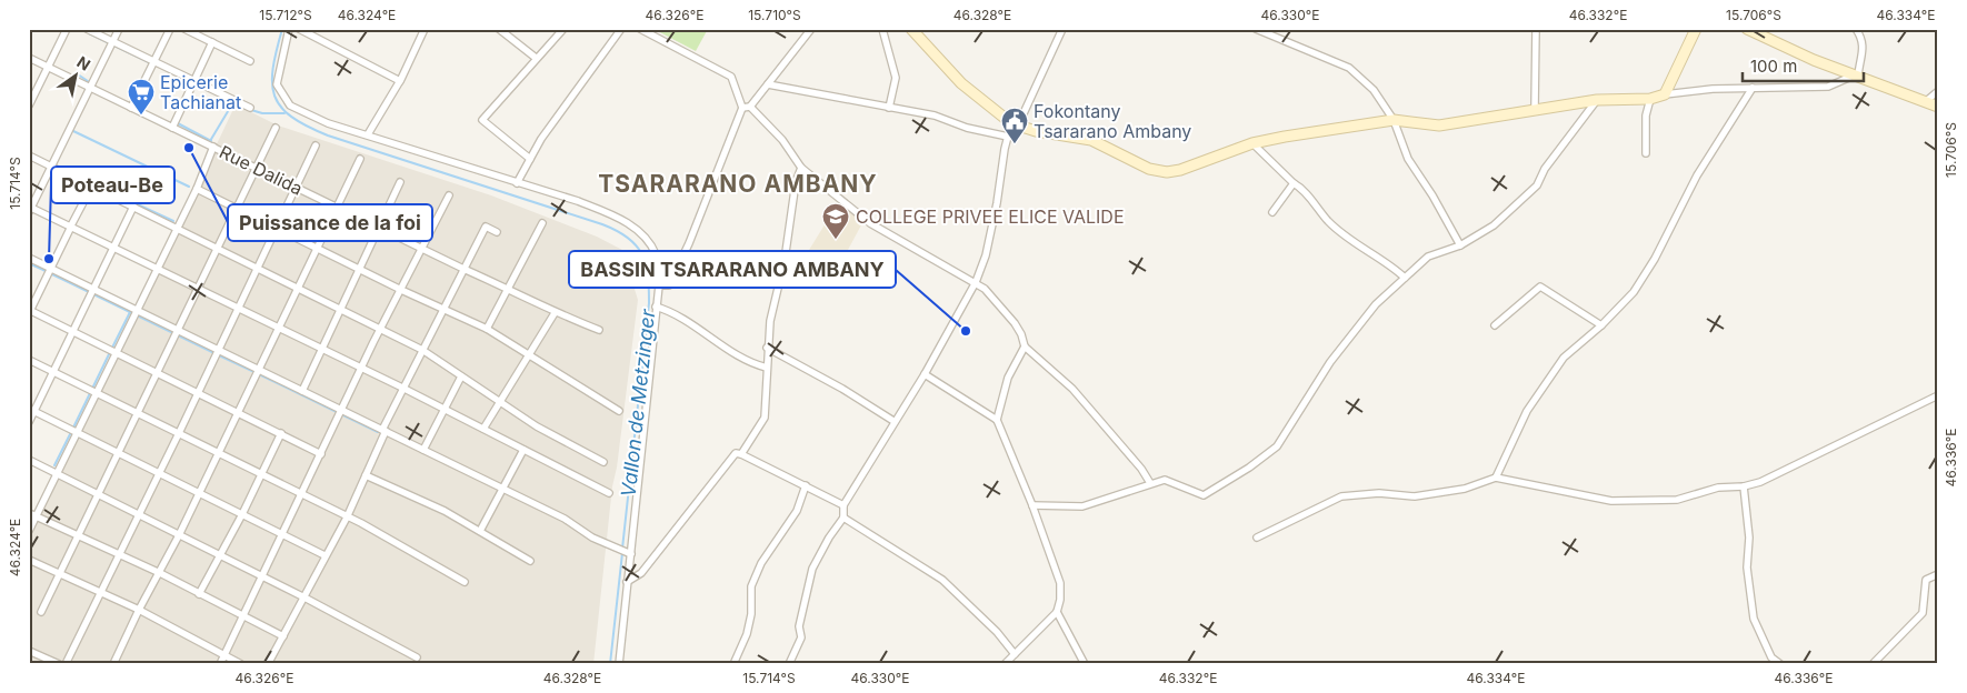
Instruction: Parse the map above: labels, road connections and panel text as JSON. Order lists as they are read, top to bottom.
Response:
{
  "streets": {
    "street": ["Rue Dalida"]
  },
  "districts": ["TSARARANO AMBANY"],
  "water": ["Vallon de Metzinger"],
  "places": {
    "supermarket": ["Epicerie Tachianat"],
    "public building": ["Fokontany Tsararano Ambany"],
    "other": ["Puissance de la foi", "Poteau-Be", "BASSIN TSARARANO AMBANY"],
    "school or university": ["COLLEGE PRIVEE ELICE VALIDE"]
  },
  "scale_bar": "100 m",
  "north": "top right",
  "coordinates": [
    "15.712°S",
    "46.324°E",
    "46.326°E",
    "15.710°S",
    "46.328°E",
    "46.330°E",
    "46.332°E",
    "15.706°S",
    "46.334°E",
    "15.714°S",
    "46.336°E"
  ]
}
